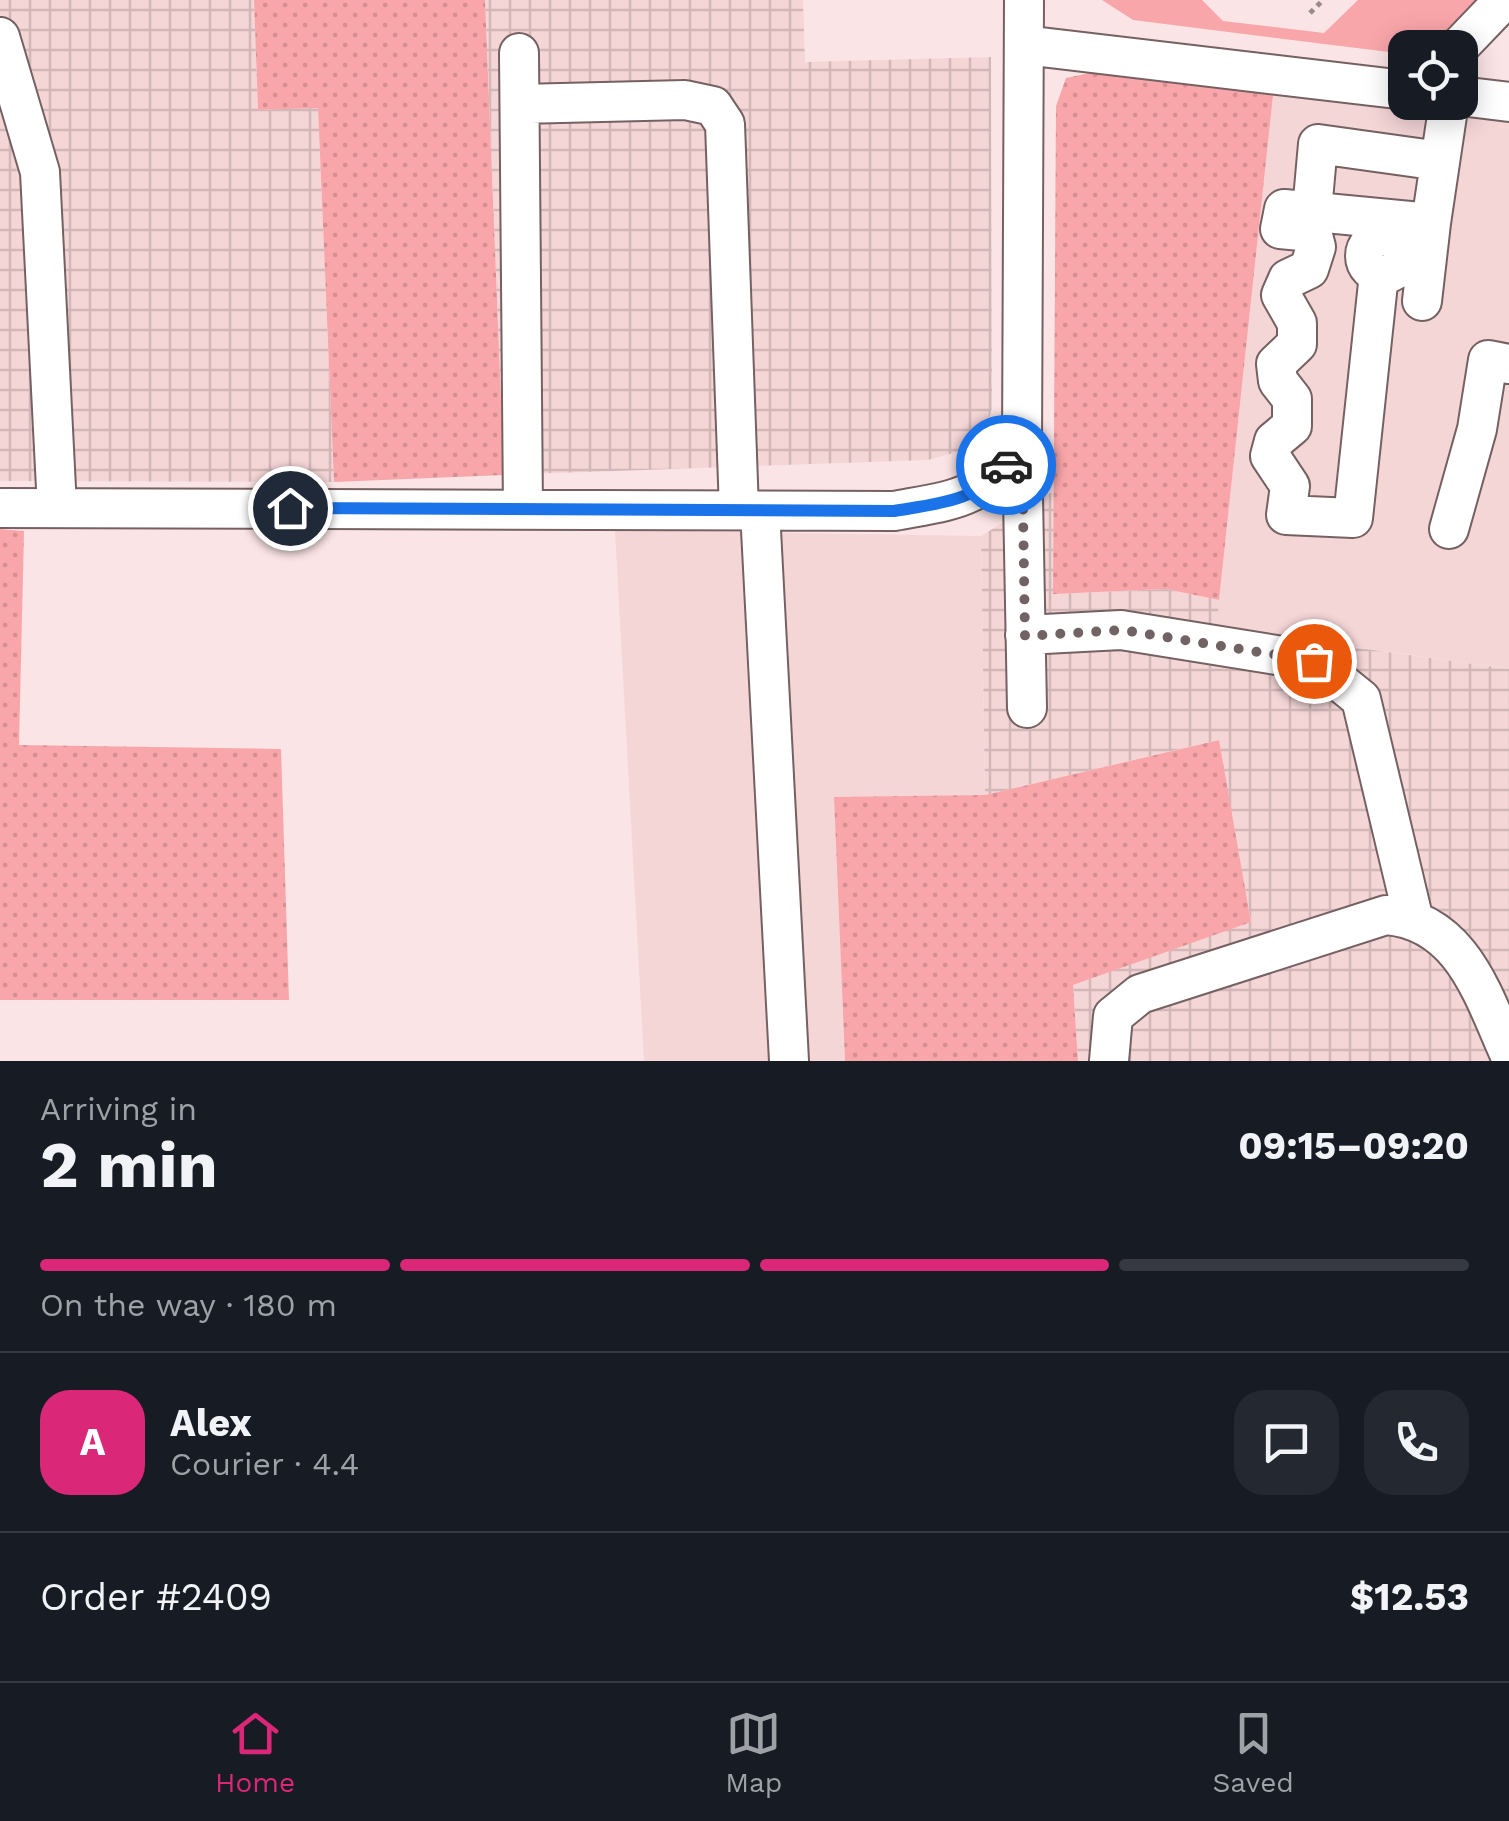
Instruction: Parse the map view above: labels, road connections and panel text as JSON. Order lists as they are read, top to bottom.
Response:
{
  "page": {
    "heading": ["2 min", "Arriving in", "09:15–09:20"],
    "panel": [
      "Alex",
      "Courier · 4.4",
      "Order #2409",
      "$12.53"
    ],
    "bar": "On the way · 180 m",
    "round": "A",
    "tabs": ["Home", "Map", "Saved"]
  }
}
